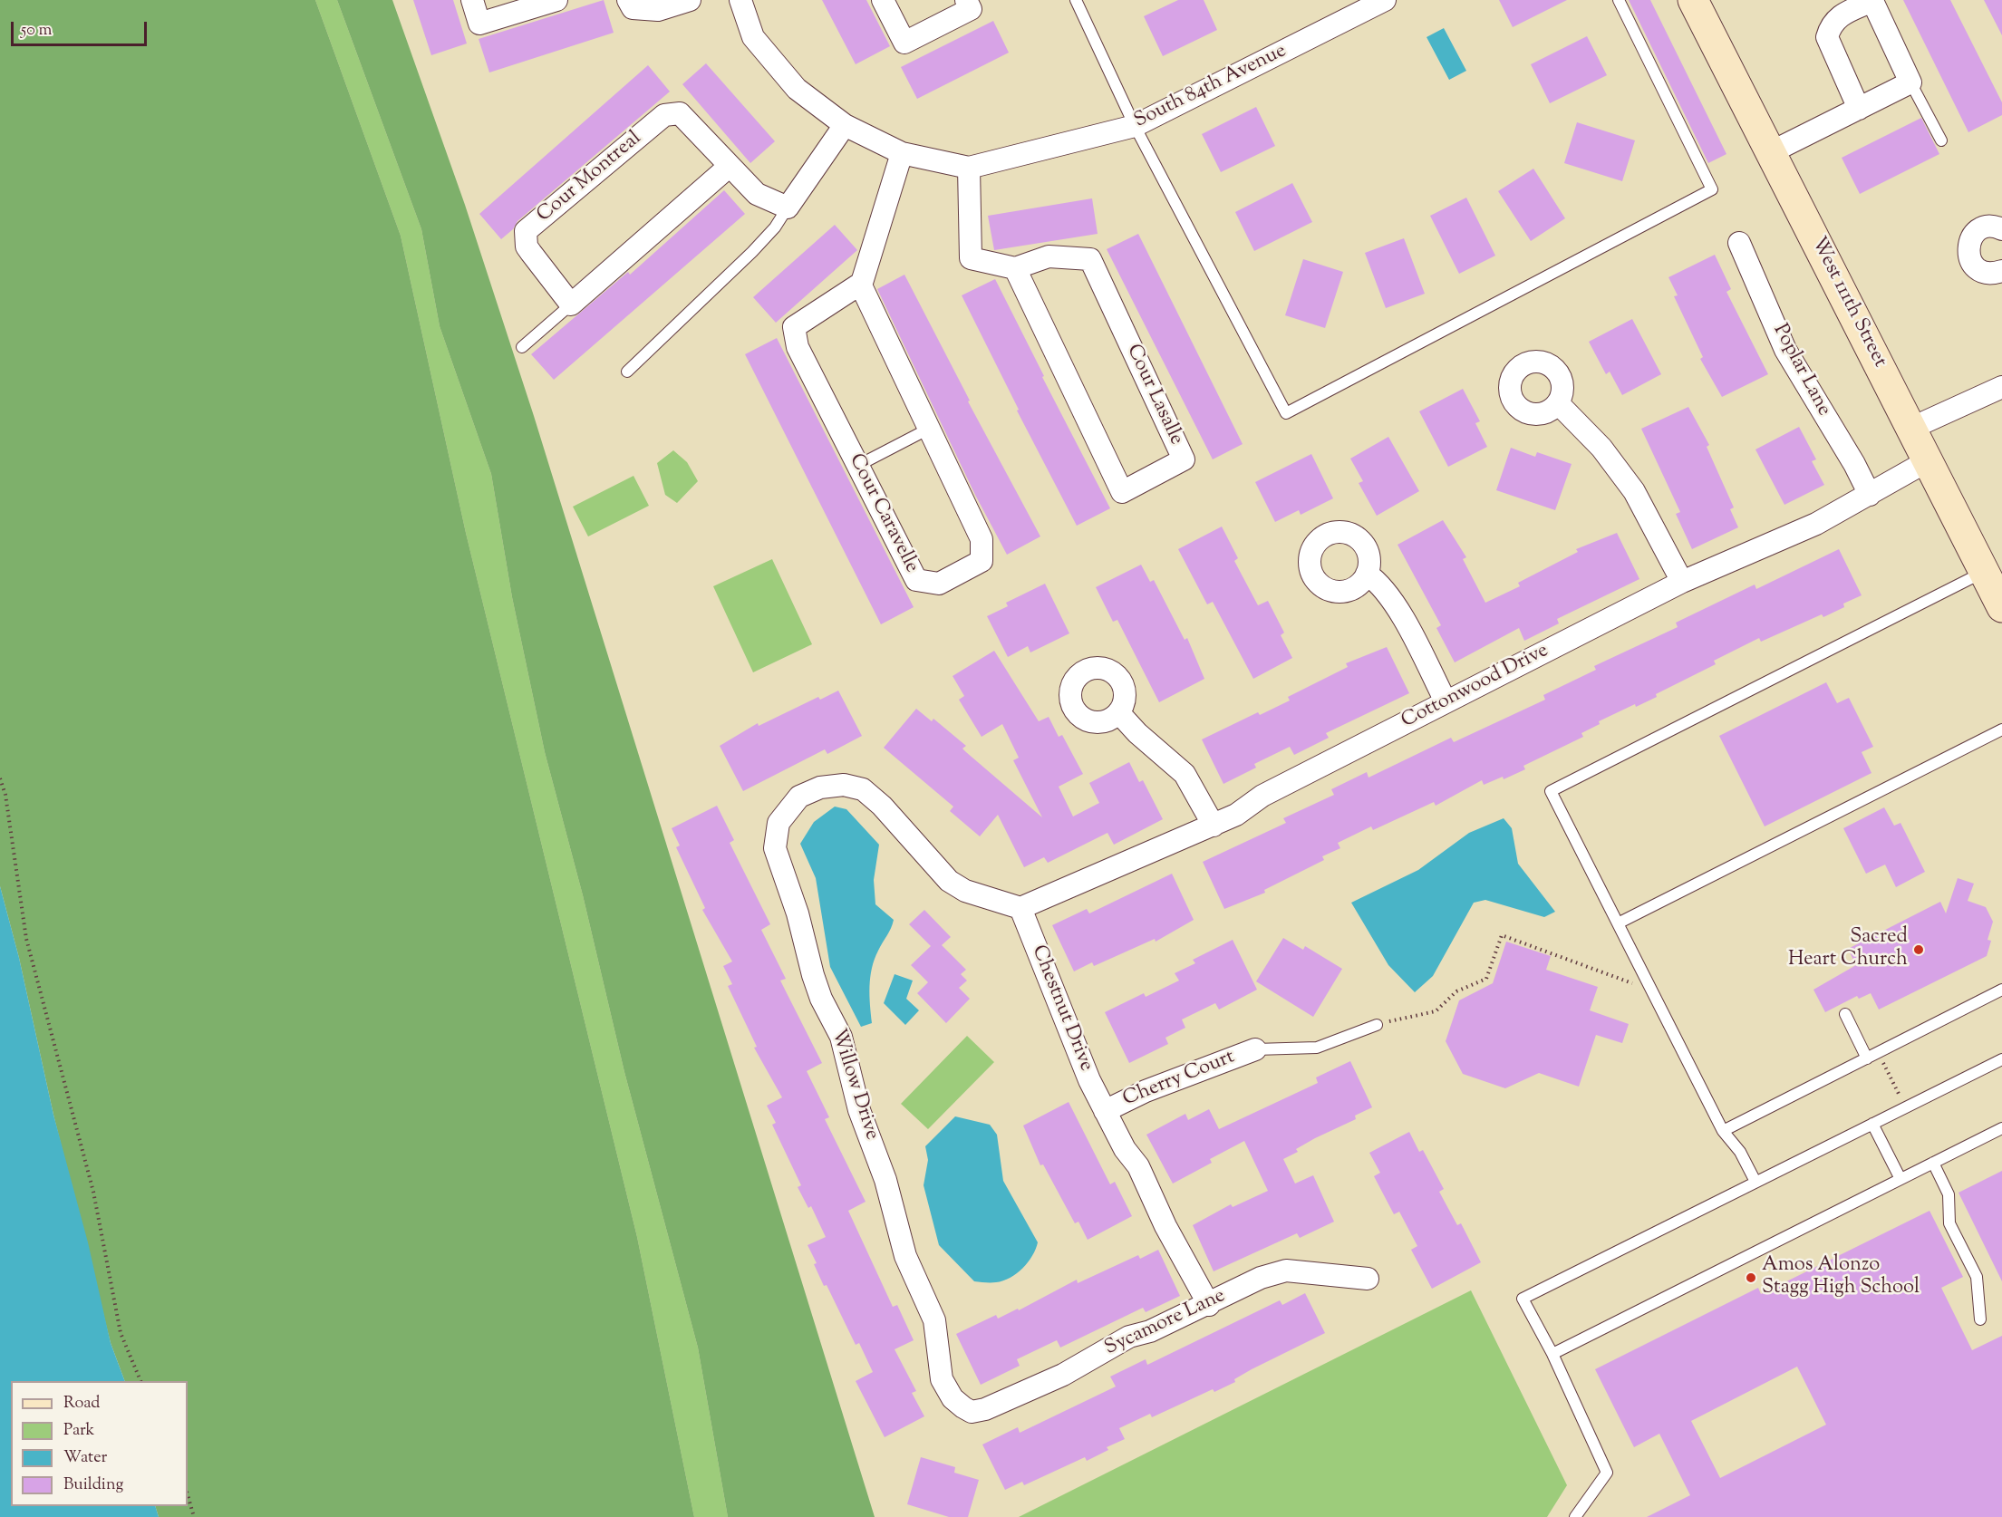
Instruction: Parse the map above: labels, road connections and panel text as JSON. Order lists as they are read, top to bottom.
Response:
{
  "streets": {
    "main road": ["West 111th Street"],
    "street": [
      "South 84th Avenue",
      "Cour Montreal",
      "Poplar Lane",
      "Cour Lasalle",
      "Cour Caravelle",
      "Cottonwood Drive",
      "Chestnut Drive",
      "Cherry Court",
      "Willow Drive",
      "Sycamore Lane"
    ]
  },
  "crossings": [
    ["West 111th Street", "Cottonwood Drive"],
    ["Poplar Lane", "Cottonwood Drive"],
    ["Cottonwood Drive", "Chestnut Drive"],
    ["Cottonwood Drive", "Willow Drive"],
    ["Chestnut Drive", "Cherry Court"],
    ["Chestnut Drive", "Willow Drive"],
    ["Chestnut Drive", "Sycamore Lane"],
    ["Willow Drive", "Sycamore Lane"]
  ],
  "places": ["Sacred Heart Church", "Amos Alonzo Stagg High School"],
  "legend": [
    "Road",
    "Park",
    "Water",
    "Building"
  ],
  "scale_bar": "50 m"
}
